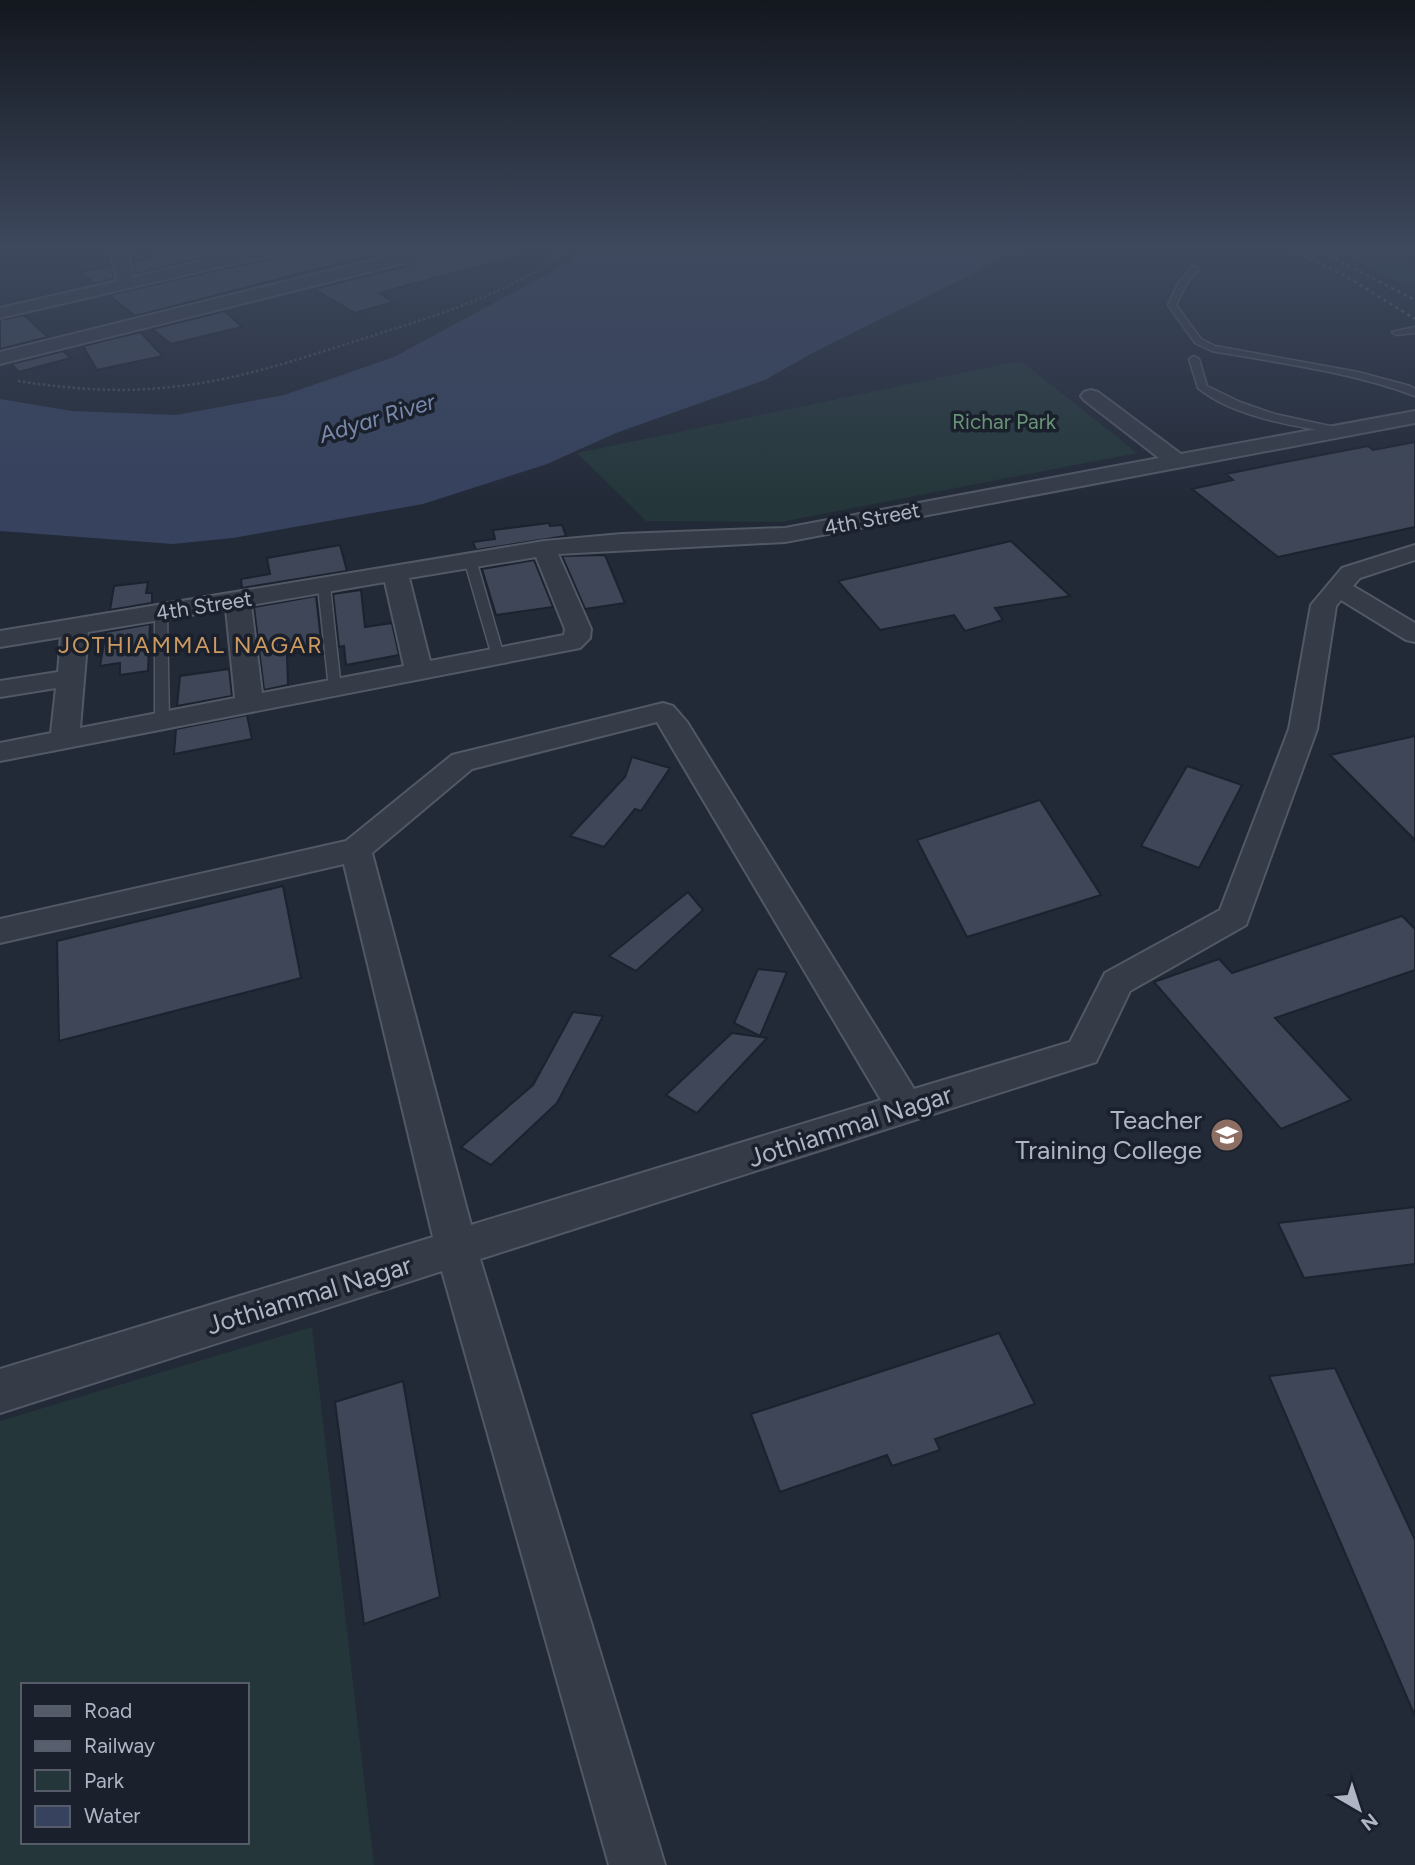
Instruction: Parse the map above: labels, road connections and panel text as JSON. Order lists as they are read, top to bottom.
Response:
{
  "streets": {
    "street": ["4th Street", "Jothiammal Nagar"]
  },
  "districts": ["JOTHIAMMAL NAGAR"],
  "water": ["Adyar River"],
  "parks": ["Richar Park"],
  "places": {
    "school or university": ["Teacher Training College"]
  },
  "legend": [
    "Road",
    "Railway",
    "Park",
    "Water"
  ],
  "north": "bottom right"
}
